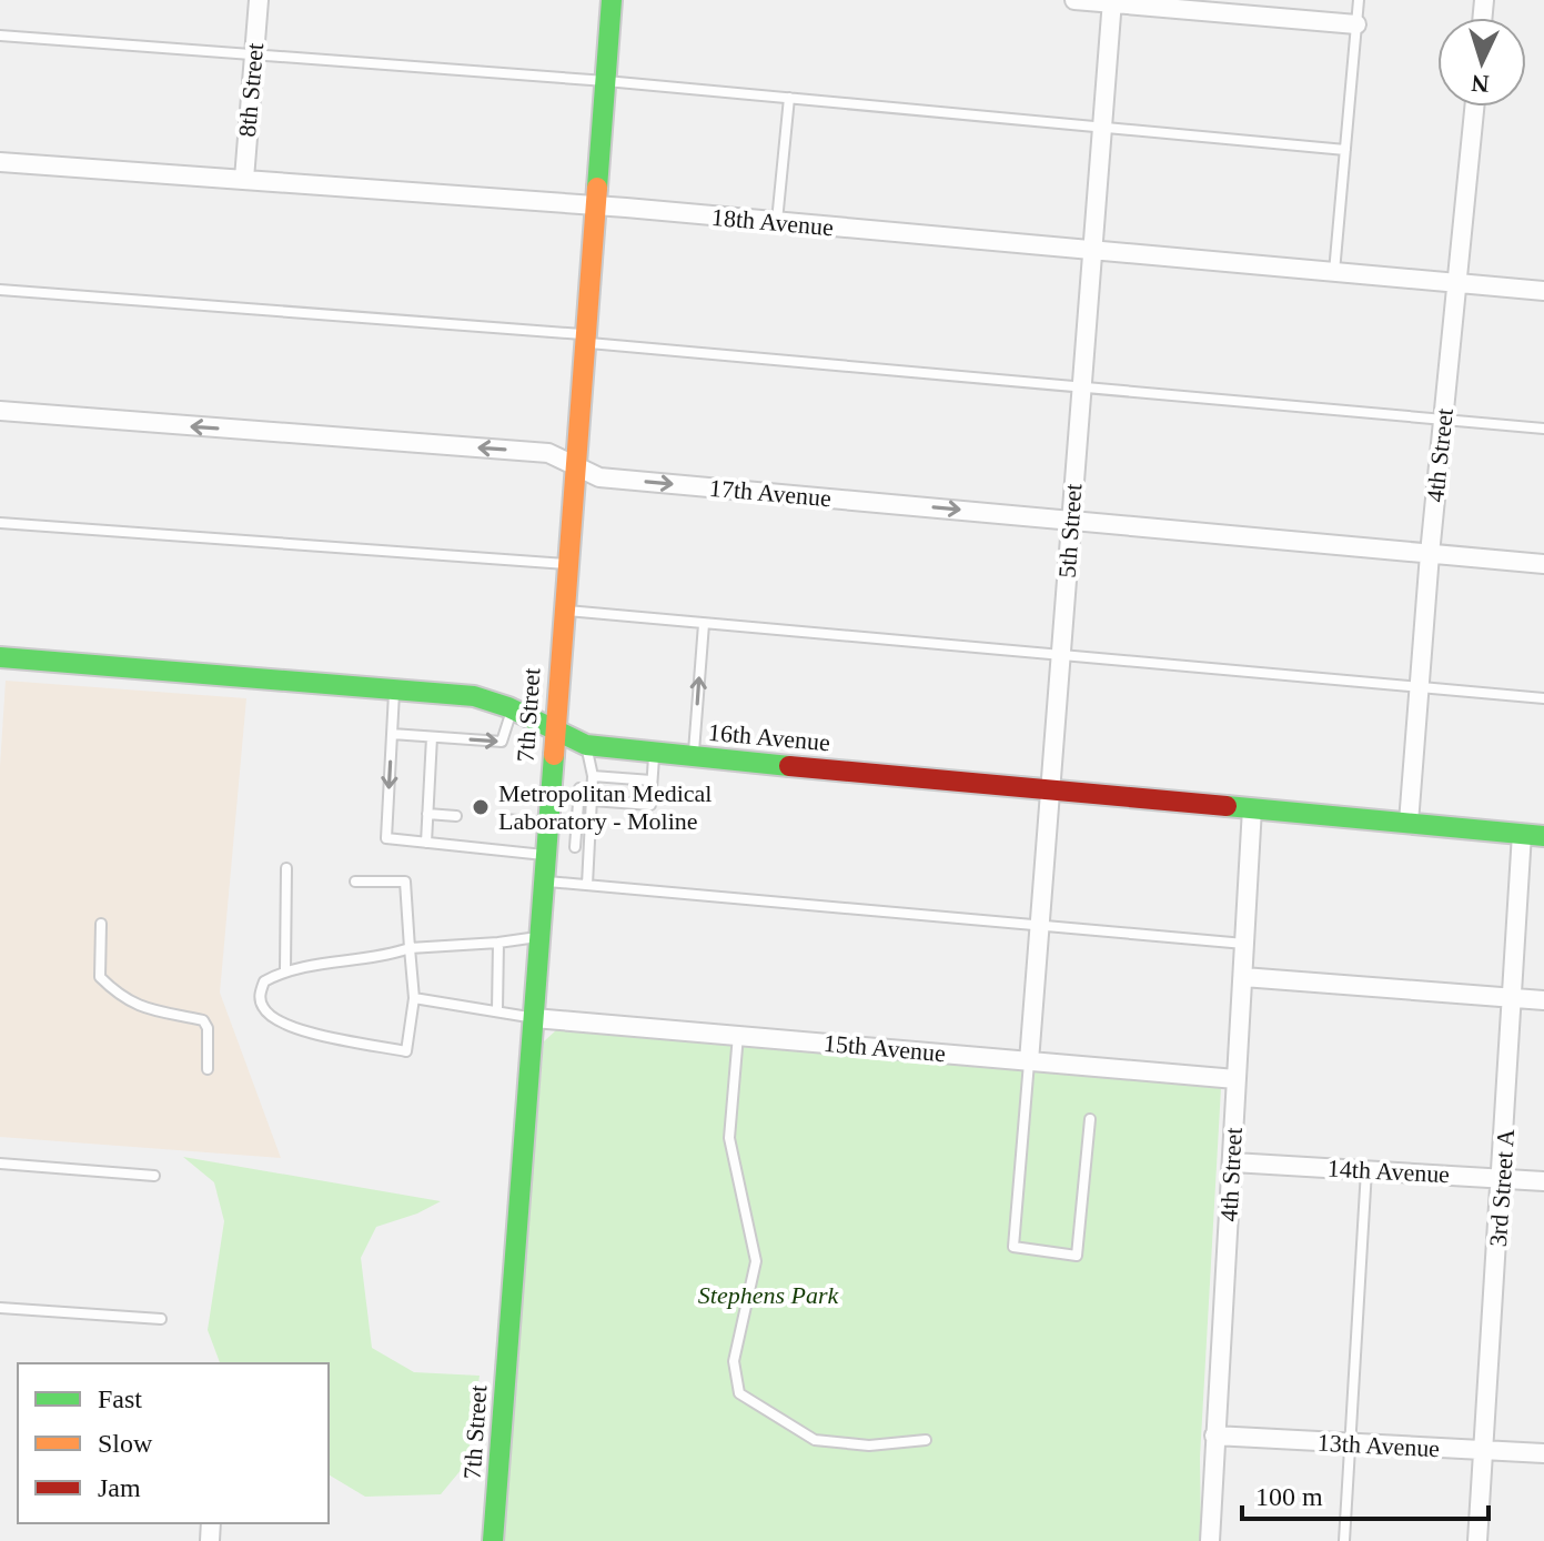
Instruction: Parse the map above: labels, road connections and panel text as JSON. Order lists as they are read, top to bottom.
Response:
{
  "streets": {
    "street": [
      "8th Street",
      "18th Avenue",
      "4th Street",
      "17th Avenue",
      "5th Street",
      "7th Street",
      "16th Avenue",
      "15th Avenue",
      "14th Avenue",
      "3rd Street A",
      "13th Avenue"
    ]
  },
  "crossings": [
    ["8th Street", "18th Avenue"],
    ["18th Avenue", "4th Street"],
    ["18th Avenue", "5th Street"],
    ["18th Avenue", "7th Street"],
    ["4th Street", "17th Avenue"],
    ["4th Street", "16th Avenue"],
    ["4th Street", "15th Avenue"],
    ["4th Street", "14th Avenue"],
    ["4th Street", "13th Avenue"],
    ["17th Avenue", "5th Street"],
    ["17th Avenue", "7th Street"],
    ["5th Street", "16th Avenue"],
    ["5th Street", "15th Avenue"],
    ["7th Street", "16th Avenue"],
    ["7th Street", "15th Avenue"],
    ["16th Avenue", "3rd Street A"],
    ["14th Avenue", "3rd Street A"],
    ["3rd Street A", "13th Avenue"]
  ],
  "parks": ["Stephens Park"],
  "places": ["Metropolitan Medical Laboratory - Moline"],
  "legend": ["Fast", "Slow", "Jam"],
  "scale_bar": "100 m",
  "north": "bottom"
}
